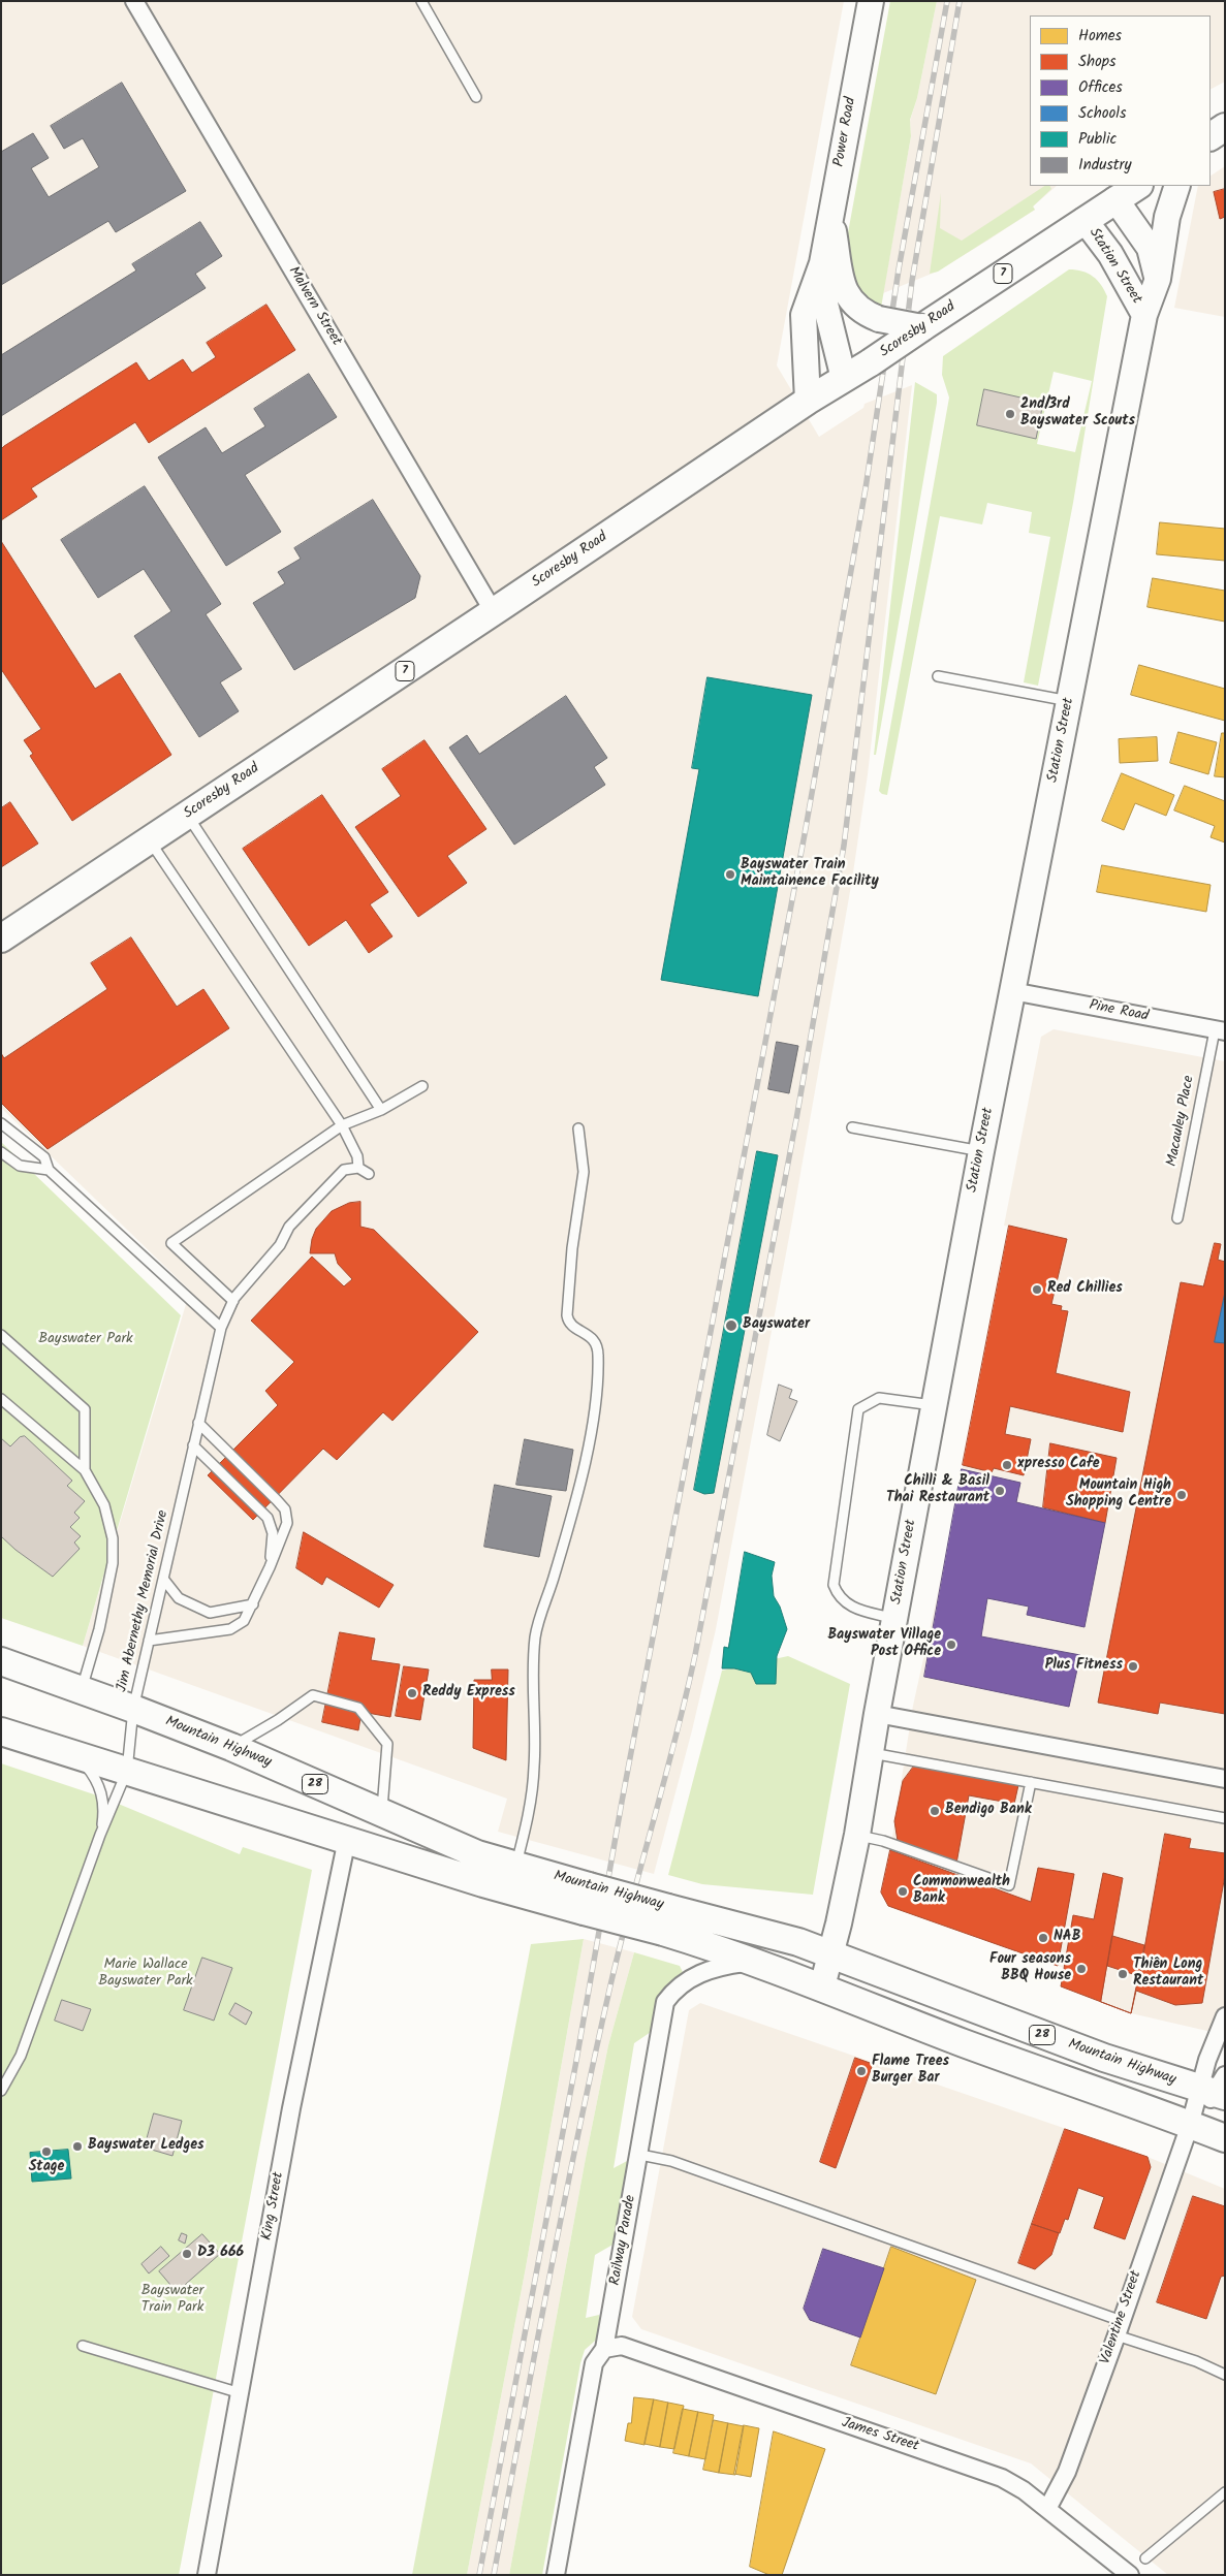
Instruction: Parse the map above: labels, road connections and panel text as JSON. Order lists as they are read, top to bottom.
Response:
{
  "streets": {
    "main road": [
      "Power Road",
      "Station Street",
      "7",
      "Scoresby Road",
      "Mountain Highway",
      "28"
    ],
    "street": [
      "Malvern Street",
      "Pine Road",
      "King Street",
      "Railway Parade",
      "Valentine Street",
      "James Street"
    ],
    "lane": ["Macauley Place", "Jim Abernethy Memorial Drive"]
  },
  "crossings": [
    ["Power Road", "Scoresby Road"],
    ["Station Street", "Scoresby Road"],
    ["Station Street", "Pine Road"],
    ["Station Street", "Mountain Highway"],
    ["Malvern Street", "Scoresby Road"],
    ["Pine Road", "Macauley Place"],
    ["Jim Abernethy Memorial Drive", "Mountain Highway"],
    ["Mountain Highway", "King Street"],
    ["Mountain Highway", "Railway Parade"],
    ["Mountain Highway", "Valentine Street"],
    ["Railway Parade", "James Street"],
    ["Valentine Street", "James Street"]
  ],
  "parks": ["Bayswater Park", "Marie Wallace Bayswater Park", "Bayswater Train Park"],
  "places": [
    "2nd/3rd Bayswater Scouts",
    "Bayswater Train Maintainence Facility",
    "Red Chillies",
    "Bayswater",
    "xpresso Cafe",
    "Chilli & Basil Thai Restaurant",
    "Mountain High Shopping Centre",
    "Bayswater Village Post Office",
    "Plus Fitness",
    "Reddy Express",
    "Bendigo Bank",
    "Commonwealth Bank",
    "NAB",
    "Four seasons BBQ House",
    "Thiên Long Restaurant",
    "Flame Trees Burger Bar",
    "Bayswater Ledges",
    "Stage",
    "D3 666"
  ],
  "legend": [
    "Homes",
    "Shops",
    "Offices",
    "Schools",
    "Public",
    "Industry"
  ]
}
